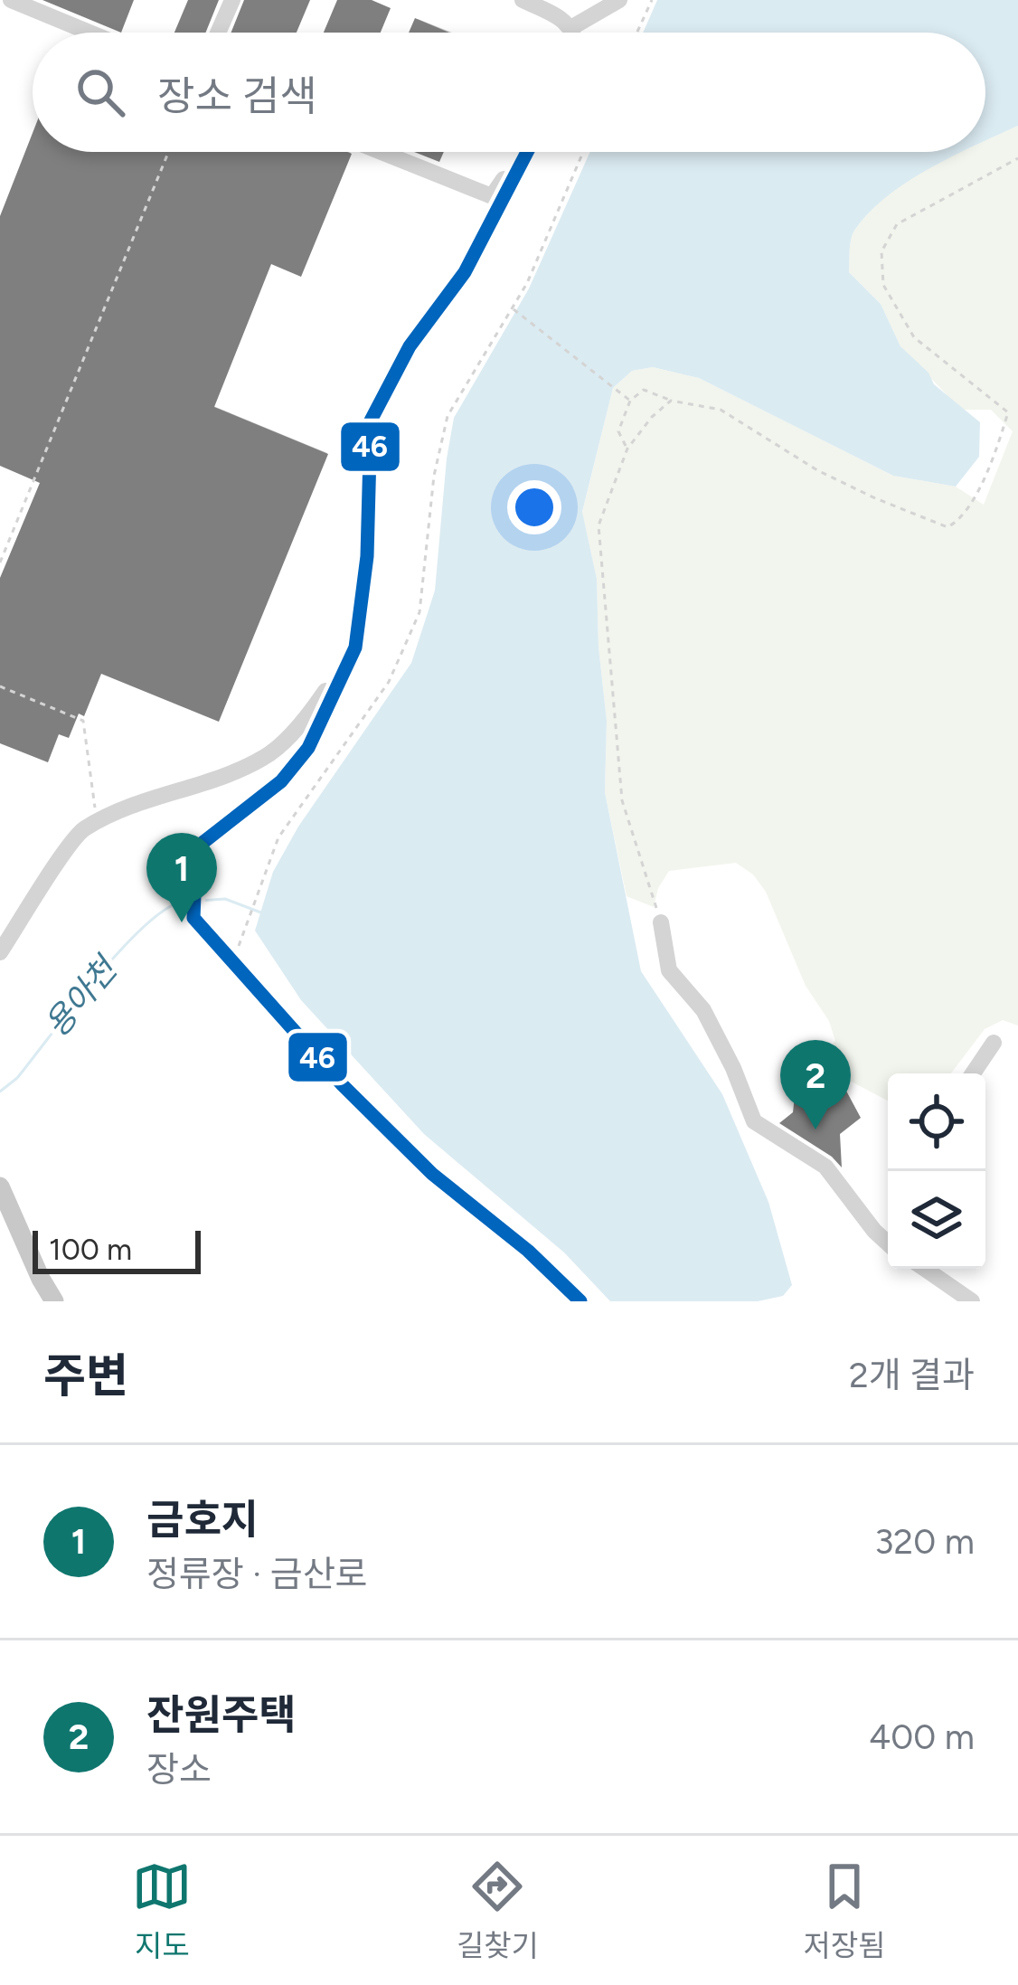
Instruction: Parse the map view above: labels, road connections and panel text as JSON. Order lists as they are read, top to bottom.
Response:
{
  "water": ["용아천"],
  "lines": ["transit line 46"],
  "scale_bar": "100 m",
  "page": {
    "search": "장소 검색",
    "pins": ["1", "2"],
    "scale": "100 m",
    "heading": ["주변", "2개 결과"],
    "list": [
      {
        "mark": "1",
        "name": "금호지",
        "note": "정류장 · 금산로",
        "value": "320 m"
      },
      {
        "mark": "2",
        "name": "잔원주택",
        "note": "장소",
        "value": "400 m"
      }
    ],
    "nav": ["지도", "길찾기", "저장됨"]
  }
}
